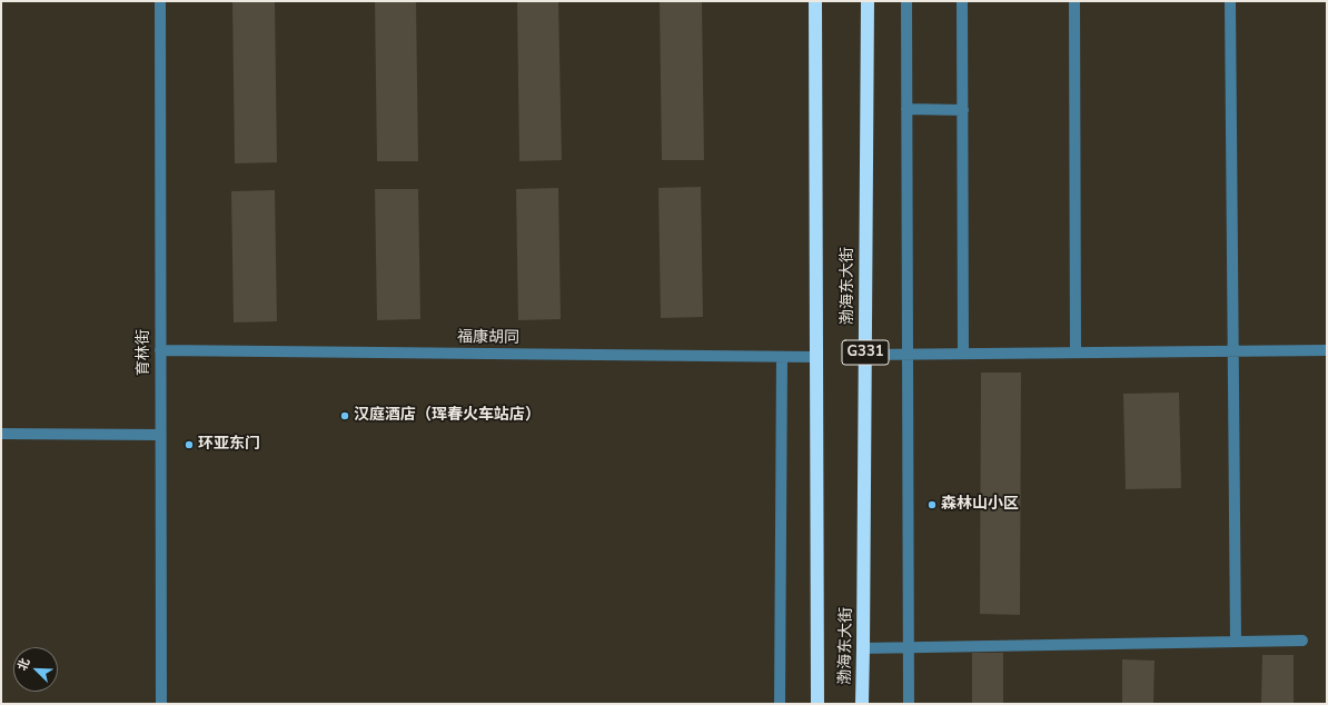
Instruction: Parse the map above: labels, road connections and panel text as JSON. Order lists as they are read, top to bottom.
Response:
{
  "streets": {
    "highway": ["渤海东大街", "G331"],
    "street": ["福康胡同", "育林街"]
  },
  "crossings": [
    ["渤海东大街", "福康胡同"],
    ["福康胡同", "育林街"]
  ],
  "places": ["汉庭酒店（珲春火车站店）", "环亚东门", "森林山小区"],
  "north": "top left"
}
